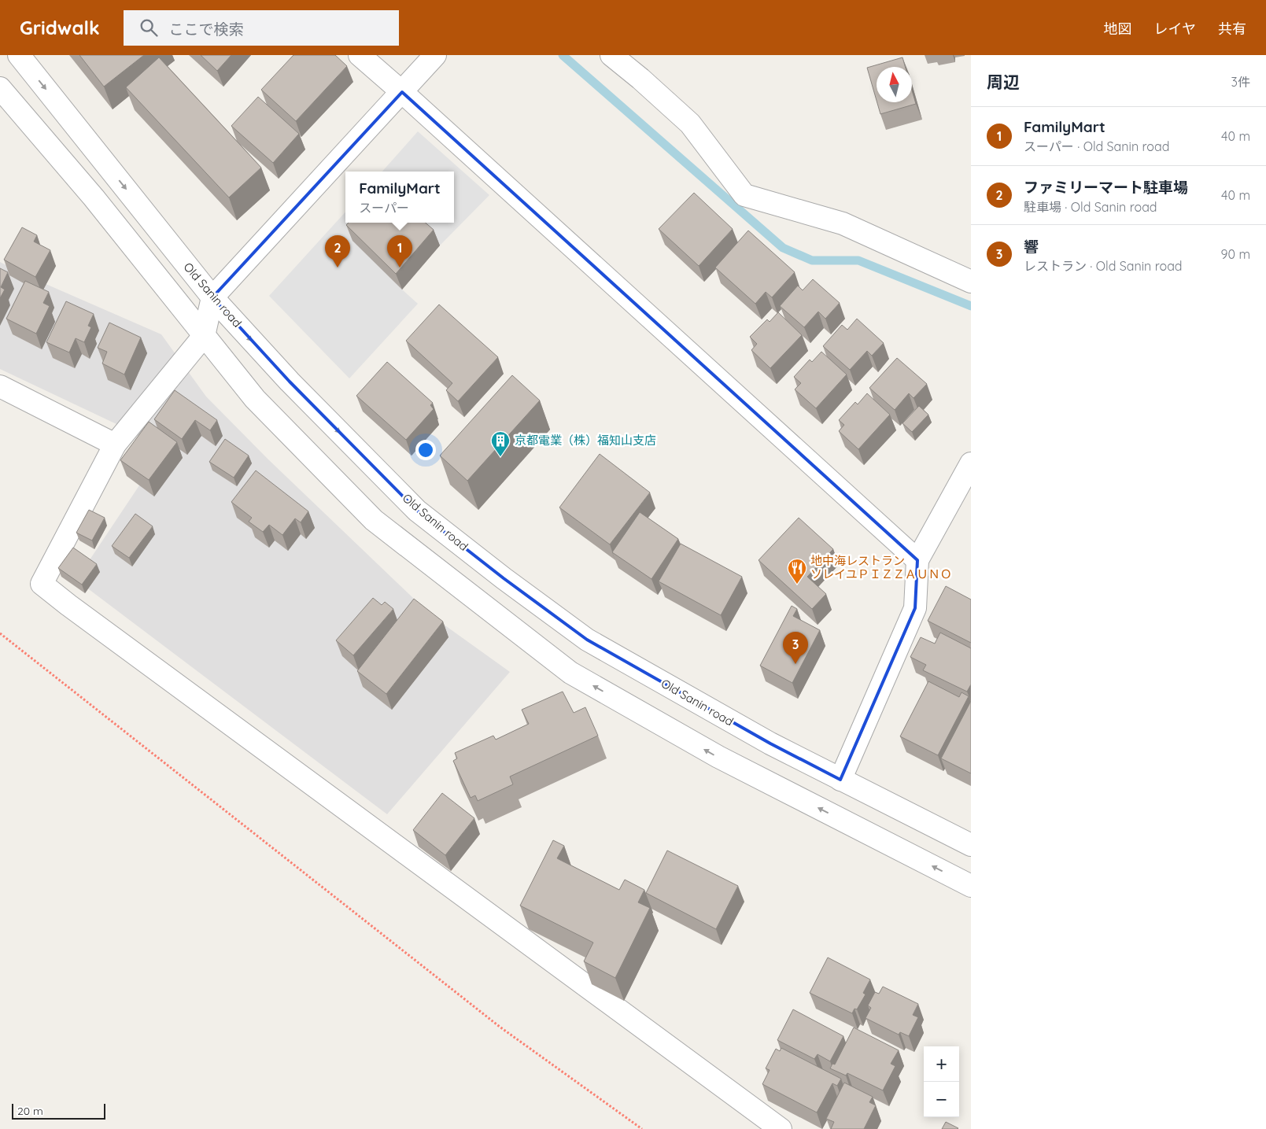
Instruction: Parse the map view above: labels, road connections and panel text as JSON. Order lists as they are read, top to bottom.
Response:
{
  "streets": {
    "street": ["Old Sanin road"]
  },
  "places": {
    "building": ["京都電業（株）福知山支店"],
    "restaurant": ["地中海レストラン ソレイユＰＩＺＺＡＵＮＯ"]
  },
  "scale_bar": "20 m",
  "north": "top",
  "page": {
    "header": "Gridwalk",
    "search": "ここで検索",
    "nav": ["地図", "レイヤ", "共有"],
    "heading": ["周辺", "3件"],
    "list": [
      {
        "mark": "1",
        "name": "FamilyMart",
        "note": "スーパー · Old Sanin road",
        "value": "40 m"
      },
      {
        "mark": "2",
        "name": "ファミリーマート駐車場",
        "note": "駐車場 · Old Sanin road",
        "value": "40 m"
      },
      {
        "mark": "3",
        "name": "響",
        "note": "レストラン · Old Sanin road",
        "value": "90 m"
      }
    ],
    "popup": ["FamilyMart", "スーパー"],
    "pins": ["1", "2", "3"],
    "map_buttons": ["+", "−"],
    "scale": "20 m"
  }
}
